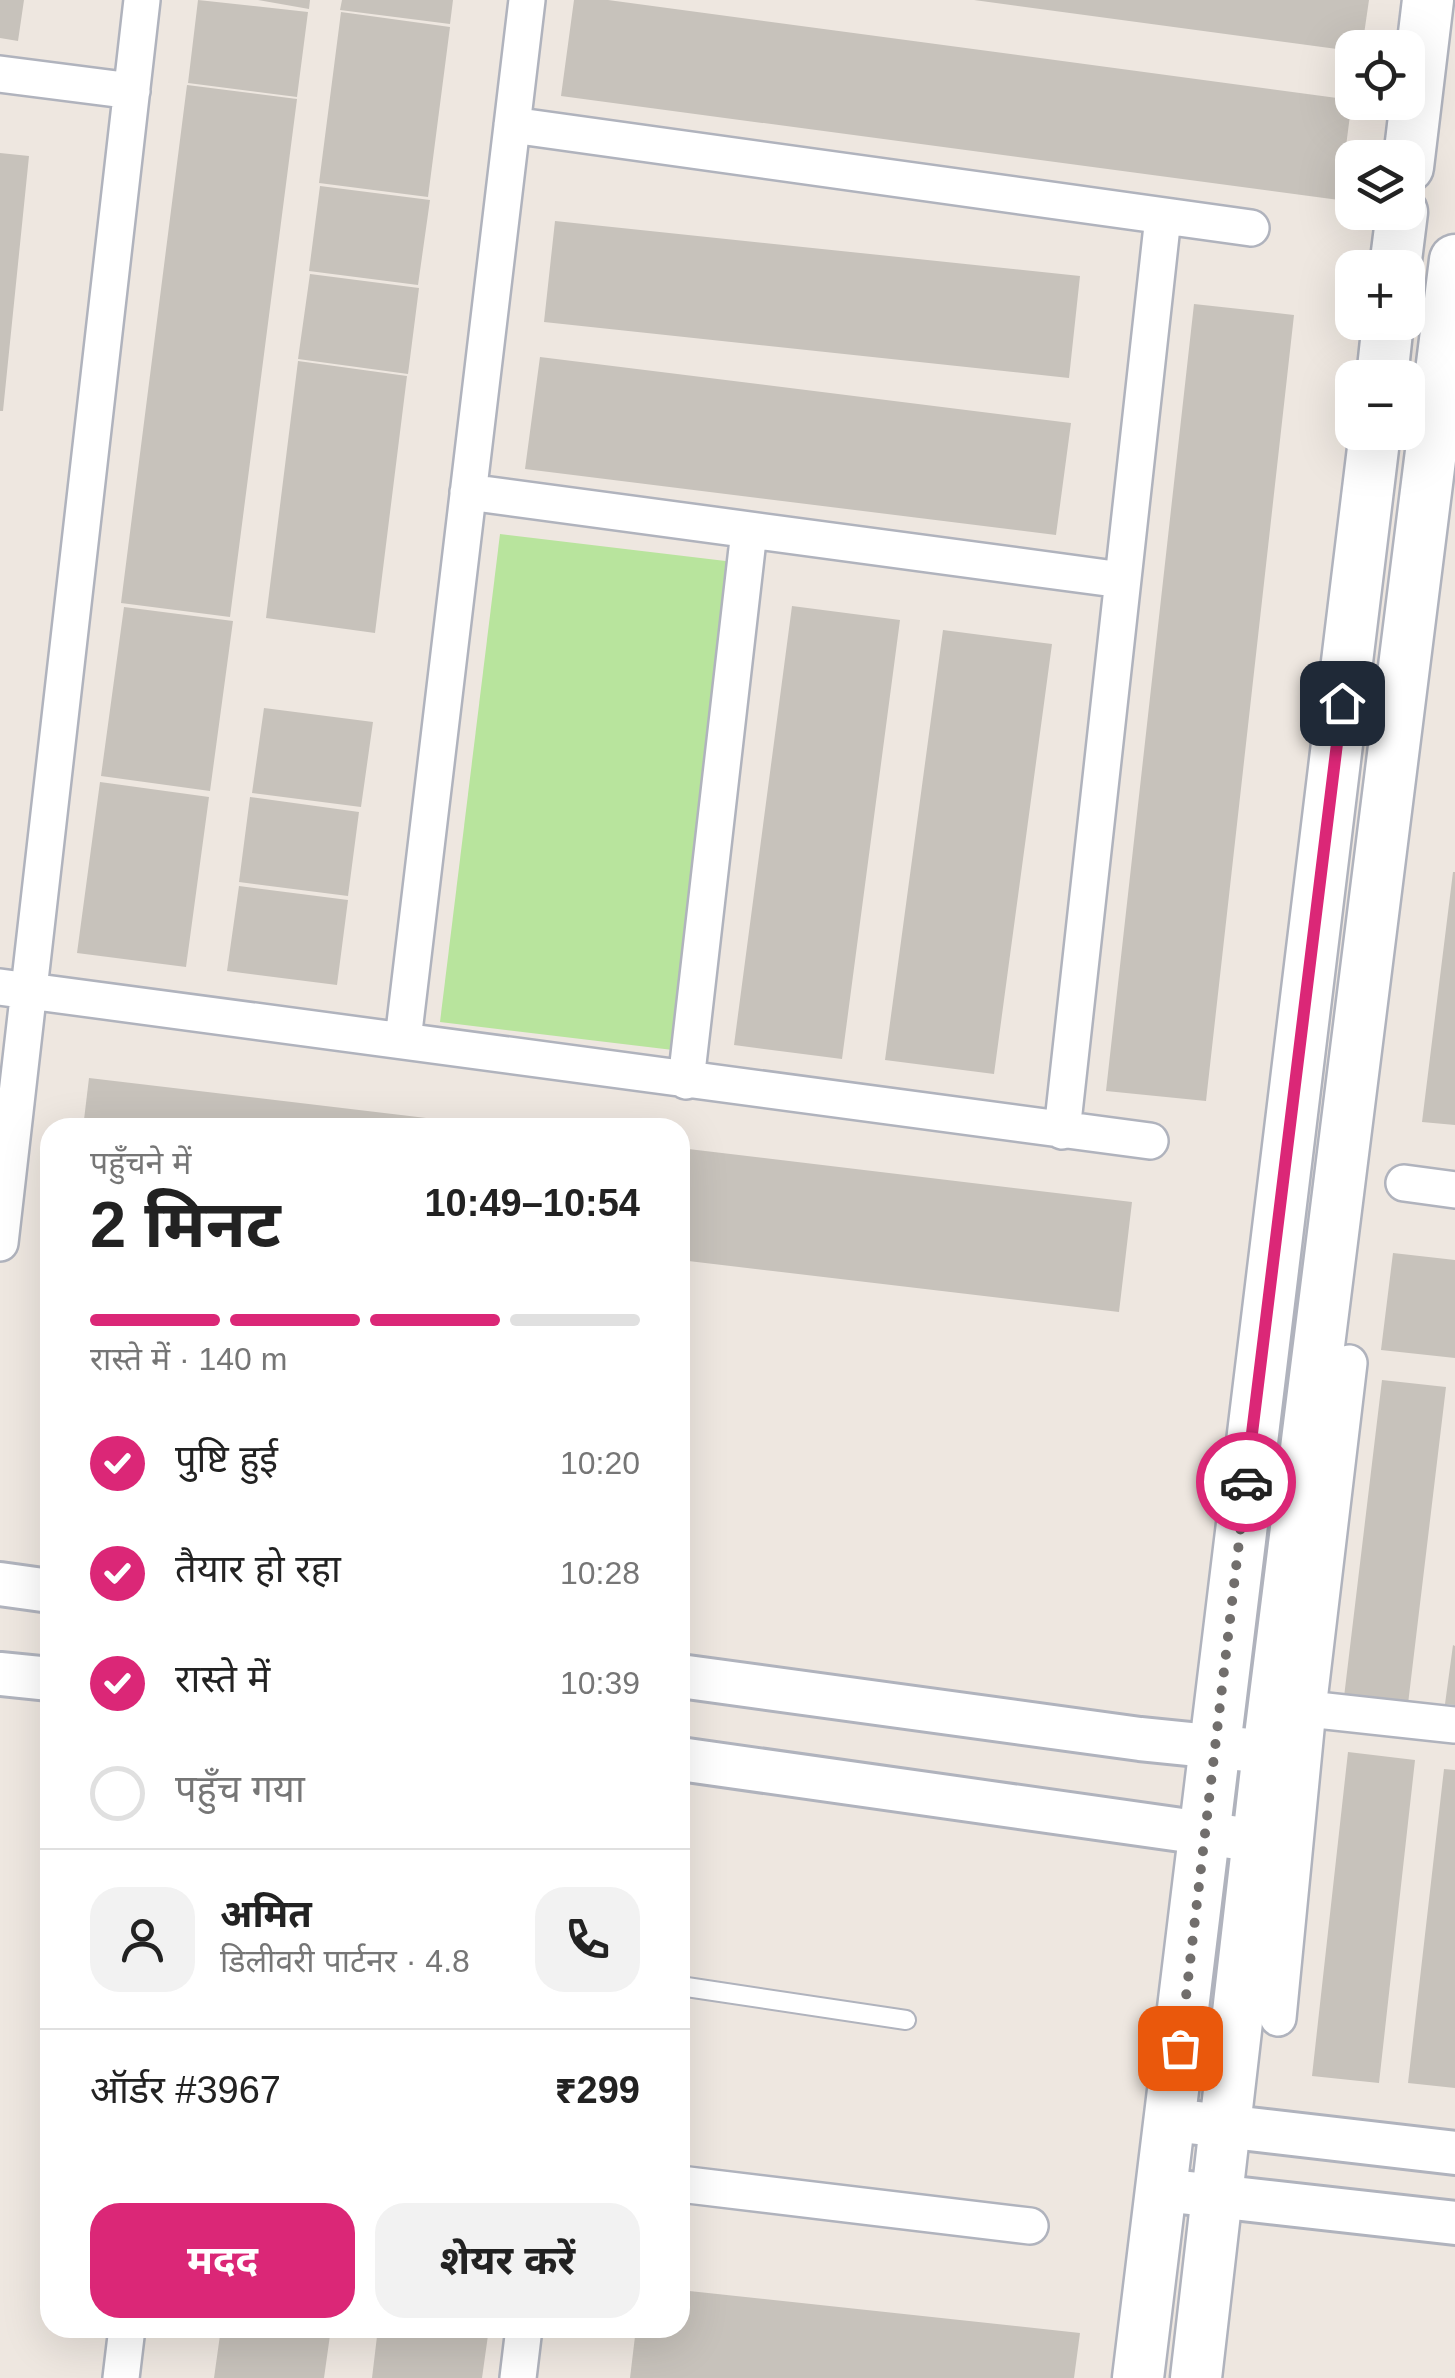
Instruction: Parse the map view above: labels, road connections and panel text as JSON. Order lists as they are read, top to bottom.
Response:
{
  "page": {
    "map_buttons": ["+", "−"],
    "heading": ["2 मिनट", "पहुँचने में", "10:49–10:54"],
    "panel": [
      "अमित",
      "डिलीवरी पार्टनर · 4.8",
      "ऑर्डर #3967",
      "₹299"
    ],
    "bar": "रास्ते में · 140 m",
    "list": [
      ["पुष्टि हुई", "10:20"],
      ["तैयार हो रहा", "10:28"],
      ["रास्ते में", "10:39"],
      "पहुँच गया"
    ],
    "buttons": ["मदद", "शेयर करें"]
  }
}
